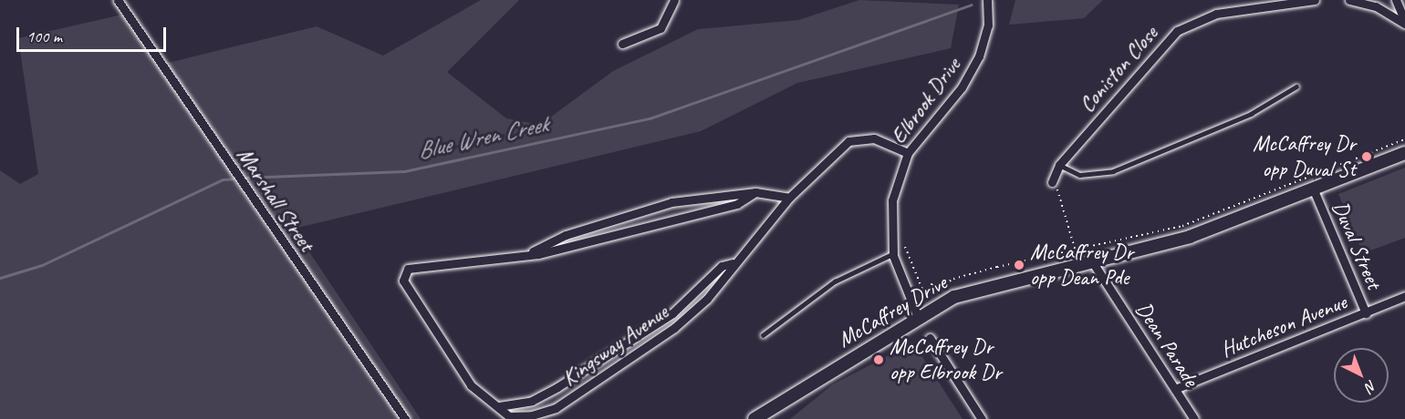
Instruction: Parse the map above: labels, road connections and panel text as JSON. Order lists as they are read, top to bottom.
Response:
{
  "streets": {
    "main road": ["McCaffrey Drive"],
    "street": [
      "Coniston Close",
      "Elbrook Drive",
      "Marshall Street",
      "Duval Street",
      "Hutcheson Avenue",
      "Dean Parade",
      "Kingsway Avenue"
    ]
  },
  "crossings": [
    ["Elbrook Drive", "McCaffrey Drive"],
    ["Elbrook Drive", "Kingsway Avenue"],
    ["Duval Street", "McCaffrey Drive"],
    ["Duval Street", "Hutcheson Avenue"],
    ["McCaffrey Drive", "Dean Parade"],
    ["Hutcheson Avenue", "Dean Parade"]
  ],
  "water": ["Blue Wren Creek"],
  "places": ["McCaffrey Dr opp Duval St", "McCaffrey Dr opp Dean Pde", "McCaffrey Dr opp Elbrook Dr"],
  "scale_bar": "100 m",
  "north": "bottom right"
}
